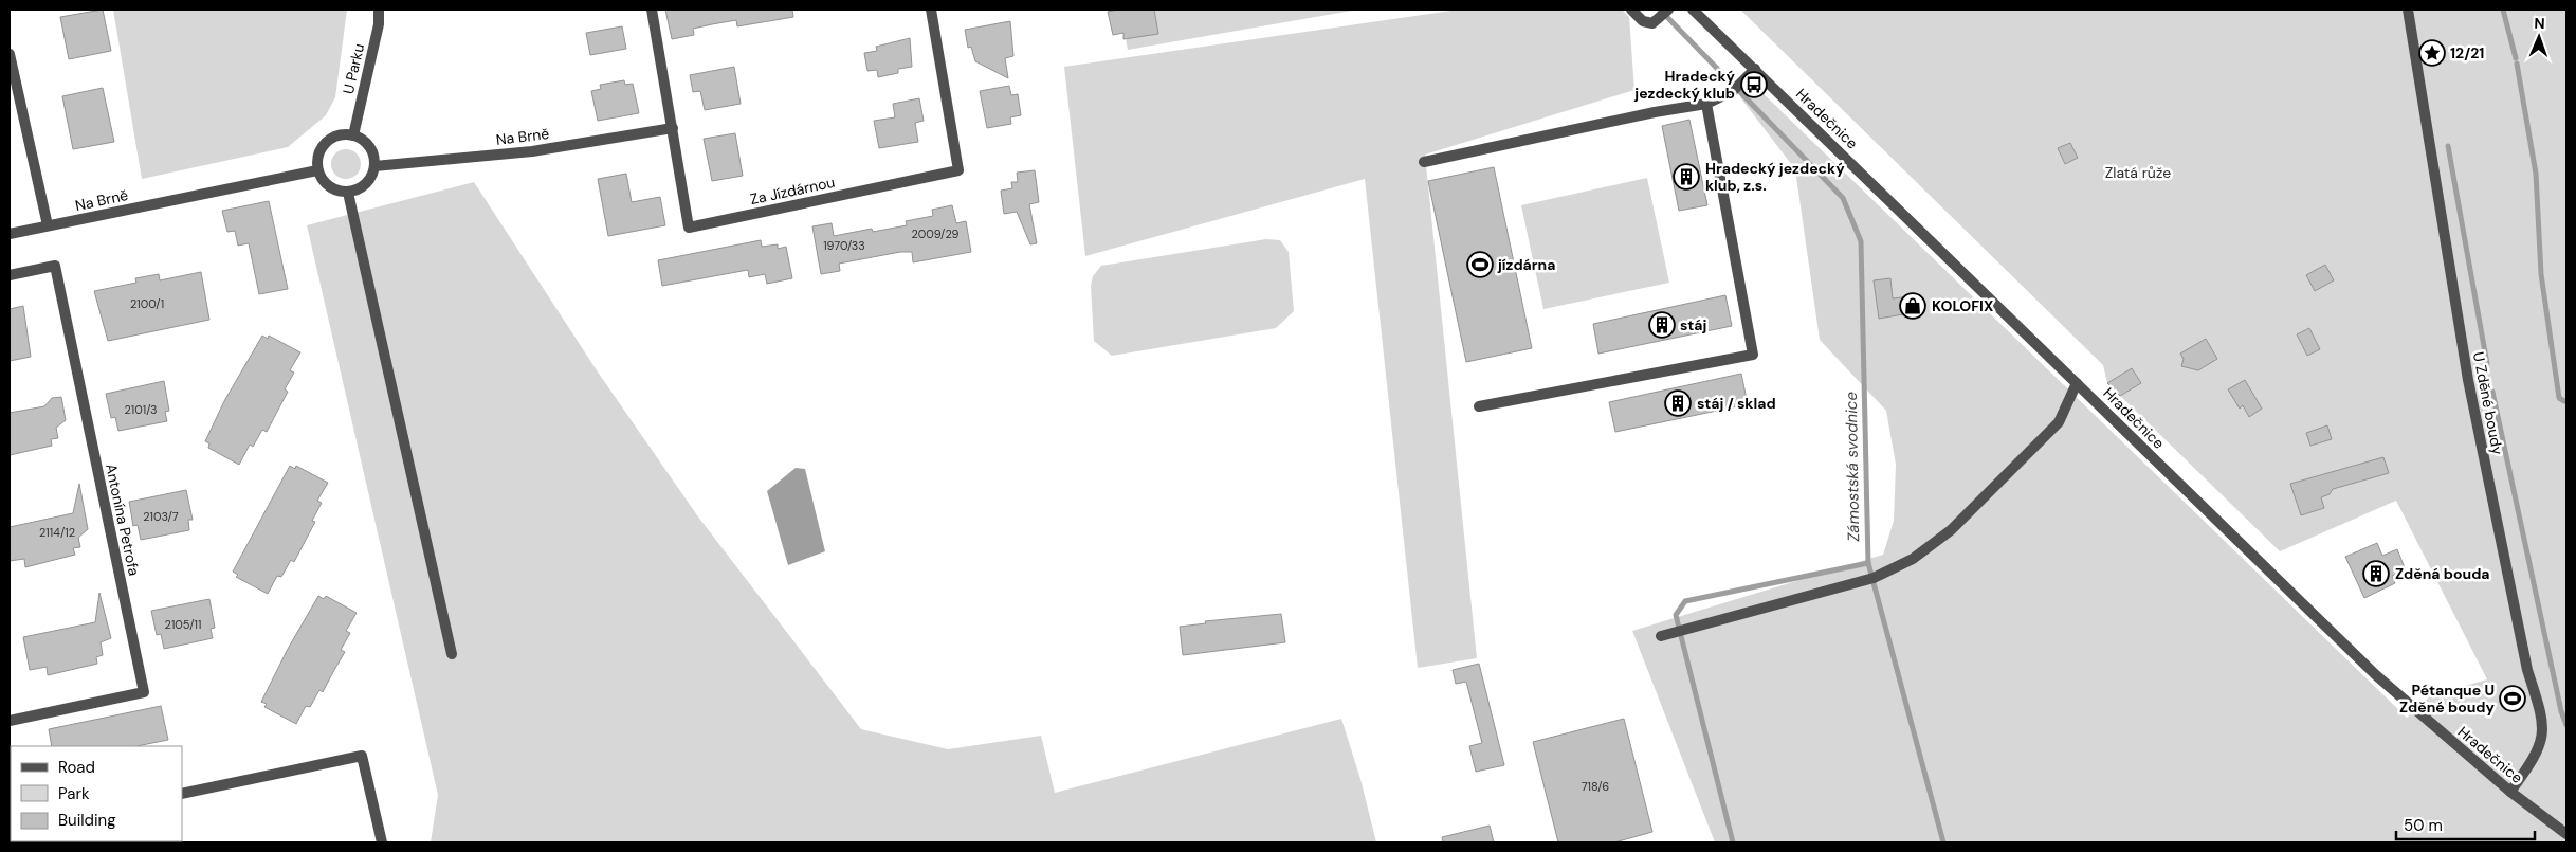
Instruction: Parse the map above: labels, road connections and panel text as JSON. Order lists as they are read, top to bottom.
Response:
{
  "streets": {
    "street": [
      "U Parku",
      "Hradečnice",
      "Na Brně",
      "Za Jízdárnou",
      "U Zděné boudy",
      "Antonína Petrofa"
    ]
  },
  "crossings": [
    ["U Parku", "Na Brně"],
    ["Hradečnice", "U Zděné boudy"],
    ["Na Brně", "Za Jízdárnou"]
  ],
  "water": ["Zámostská svodnice"],
  "parks": ["Zlatá růže"],
  "places": {
    "place": ["12/21"],
    "bus stop": ["Hradecký jezdecký klub"],
    "building": [
      "Hradecký jezdecký klub, z.s.",
      "stáj",
      "stáj / sklad",
      "Zděná bouda"
    ],
    "sports": ["jízdárna", "Pétanque U Zděné boudy"],
    "shop": ["KOLOFIX"]
  },
  "house_numbers": [
    "2009/29",
    "1970/33",
    "2100/1",
    "2101/3",
    "2103/7",
    "2114/12",
    "2105/11",
    "718/6"
  ],
  "legend": ["Road", "Park", "Building"],
  "scale_bar": "50 m",
  "north": "top"
}
